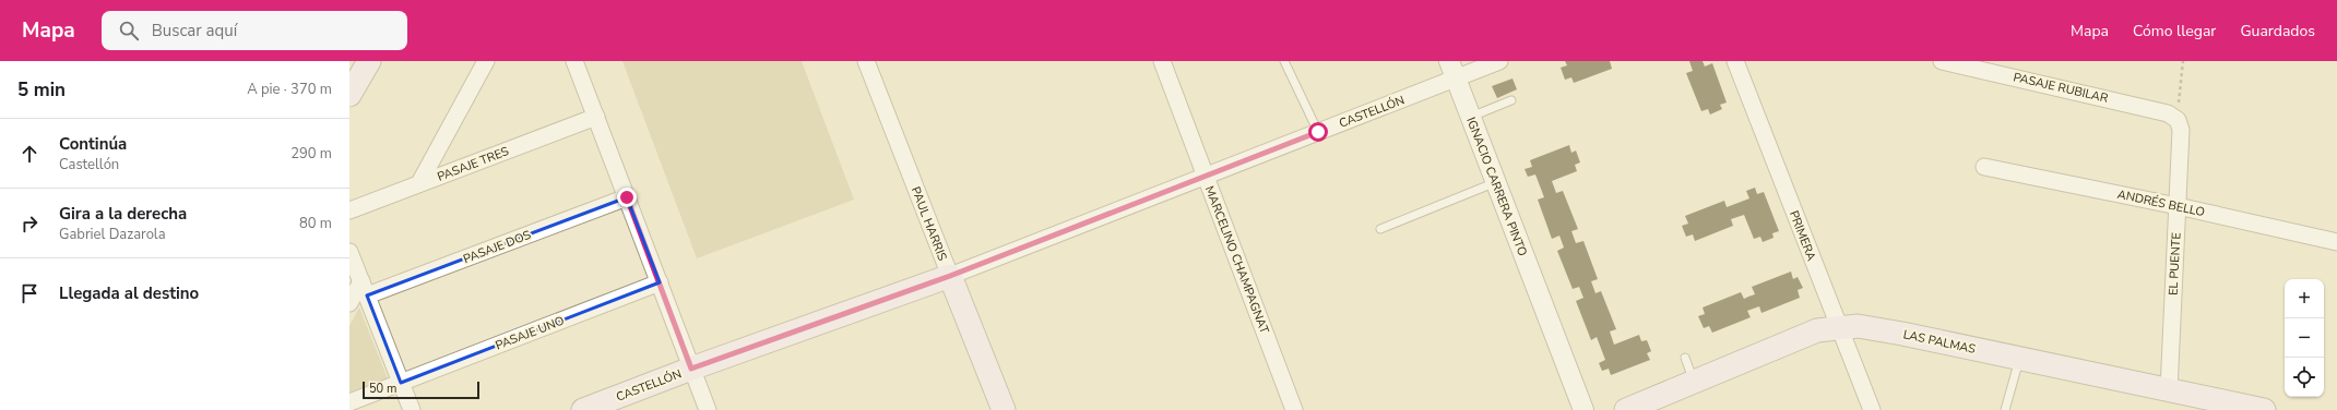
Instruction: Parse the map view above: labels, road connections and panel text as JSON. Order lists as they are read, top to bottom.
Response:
{
  "streets": {
    "main road": ["CASTELLÓN", "PAUL HARRIS", "LAS PALMAS"],
    "street": [
      "PASAJE RUBILAR",
      "PASAJE TRES",
      "IGNACIO CARRERA PINTO",
      "ANDRÉS BELLO",
      "PRIMERA",
      "PASAJE DOS",
      "MARCELINO CHAMPAGNAT",
      "EL PUENTE",
      "PASAJE UNO"
    ]
  },
  "crossings": [
    ["PASAJE RUBILAR", "EL PUENTE"],
    ["CASTELLÓN", "IGNACIO CARRERA PINTO"],
    ["CASTELLÓN", "PAUL HARRIS"],
    ["CASTELLÓN", "MARCELINO CHAMPAGNAT"],
    ["ANDRÉS BELLO", "EL PUENTE"],
    ["PRIMERA", "LAS PALMAS"],
    ["EL PUENTE", "LAS PALMAS"]
  ],
  "scale_bar": "50 m",
  "page": {
    "header": "Mapa",
    "search": "Buscar aquí",
    "nav": ["Mapa", "Cómo llegar", "Guardados"],
    "heading": ["5 min", "A pie · 370 m"],
    "list": [
      ["Continúa", "Castellón", "290 m"],
      ["Gira a la derecha", "Gabriel Dazarola", "80 m"],
      "Llegada al destino"
    ],
    "map_buttons": ["+", "−"],
    "scale": "50 m"
  }
}
